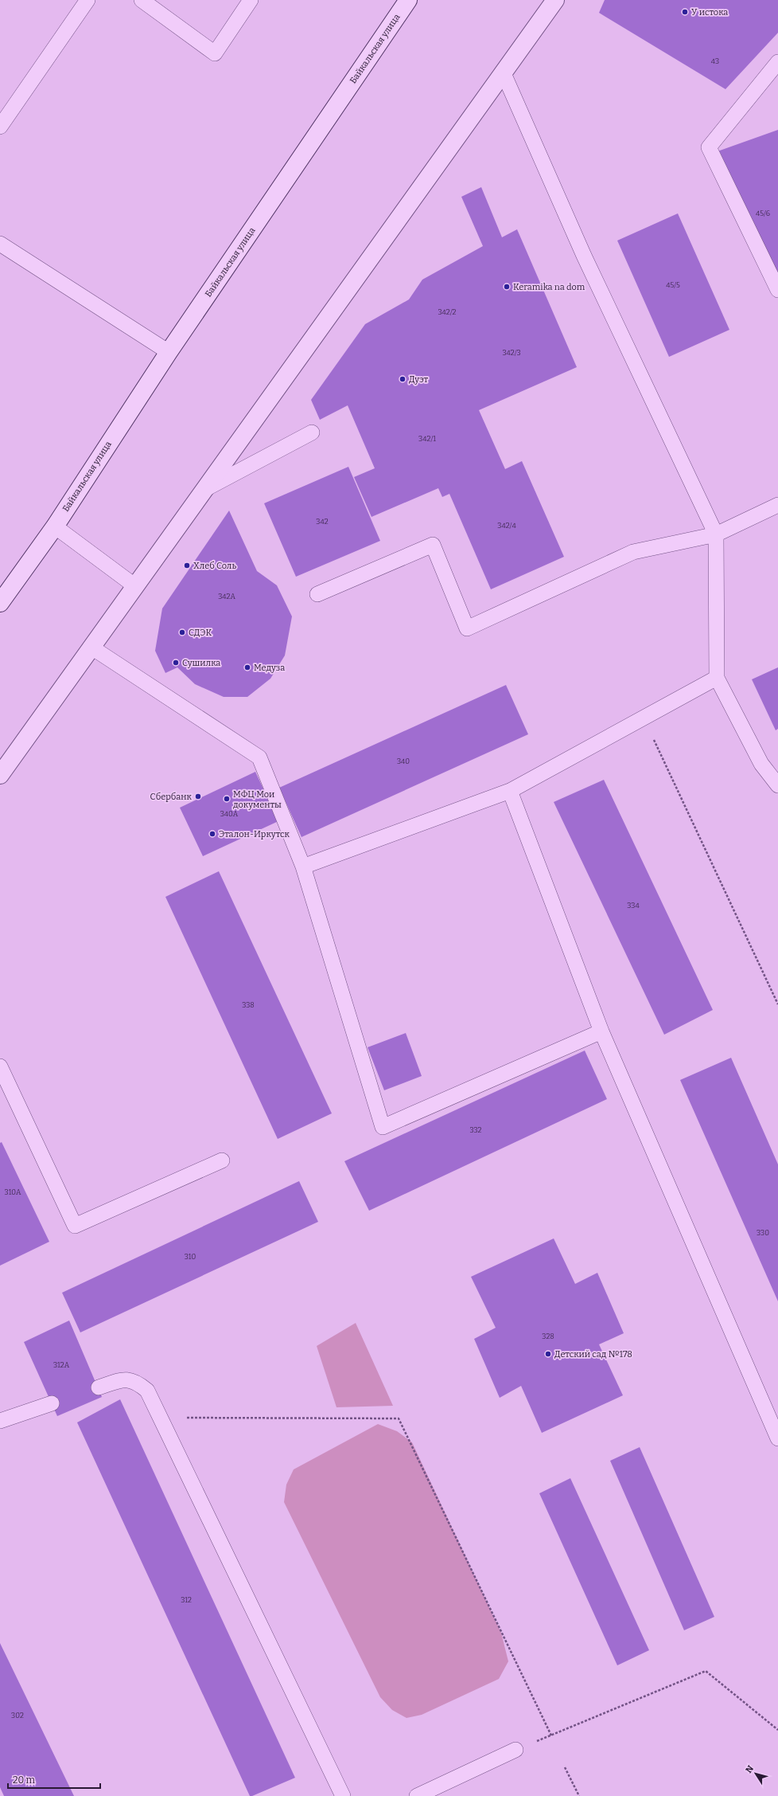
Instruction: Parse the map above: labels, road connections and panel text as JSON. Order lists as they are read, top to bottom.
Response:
{
  "streets": {
    "street": ["Байкальская улица"]
  },
  "places": [
    "У истока",
    "Keramika na dom",
    "Дуэт",
    "Хлеб Соль",
    "СДЭК",
    "Сушилка",
    "Медуза",
    "Сбербанк",
    "МФЦ Мои документы",
    "Эталон-Иркутск",
    "Детский сад №178"
  ],
  "house_numbers": [
    "43",
    "45/6",
    "45/5",
    "342/2",
    "342/3",
    "342/1",
    "342",
    "342/4",
    "342А",
    "340",
    "340А",
    "334",
    "338",
    "332",
    "310А",
    "330",
    "310",
    "328",
    "312А",
    "312",
    "302"
  ],
  "scale_bar": "20 m",
  "north": "top left"
}
